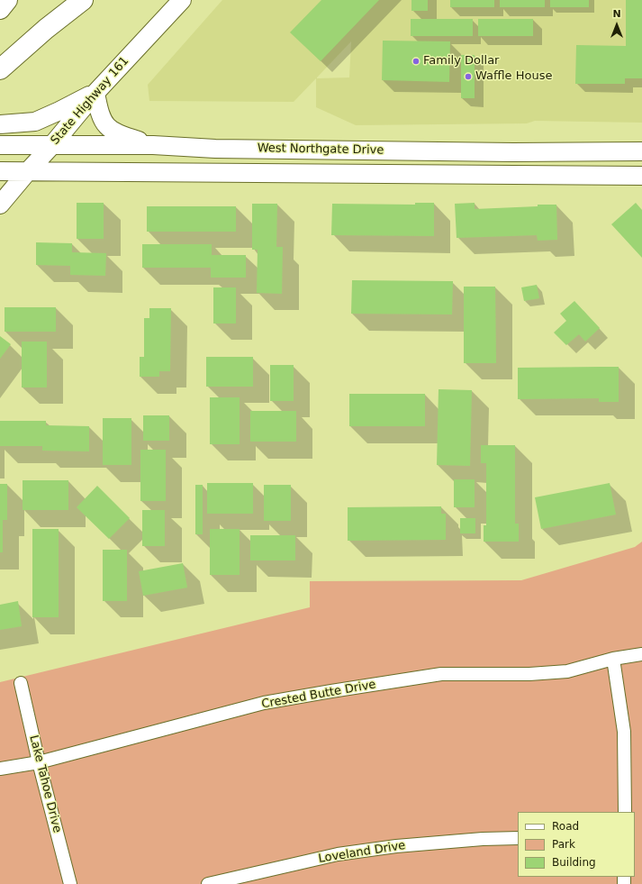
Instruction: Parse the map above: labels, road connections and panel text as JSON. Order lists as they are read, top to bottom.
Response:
{
  "streets": {
    "main road": ["State Highway 161", "West Northgate Drive"],
    "street": ["Crested Butte Drive", "Lake Tahoe Drive", "Loveland Drive"]
  },
  "crossings": [
    ["State Highway 161", "West Northgate Drive"],
    ["Crested Butte Drive", "Lake Tahoe Drive"]
  ],
  "places": ["Family Dollar", "Waffle House"],
  "legend": ["Road", "Park", "Building"],
  "north": "top"
}
